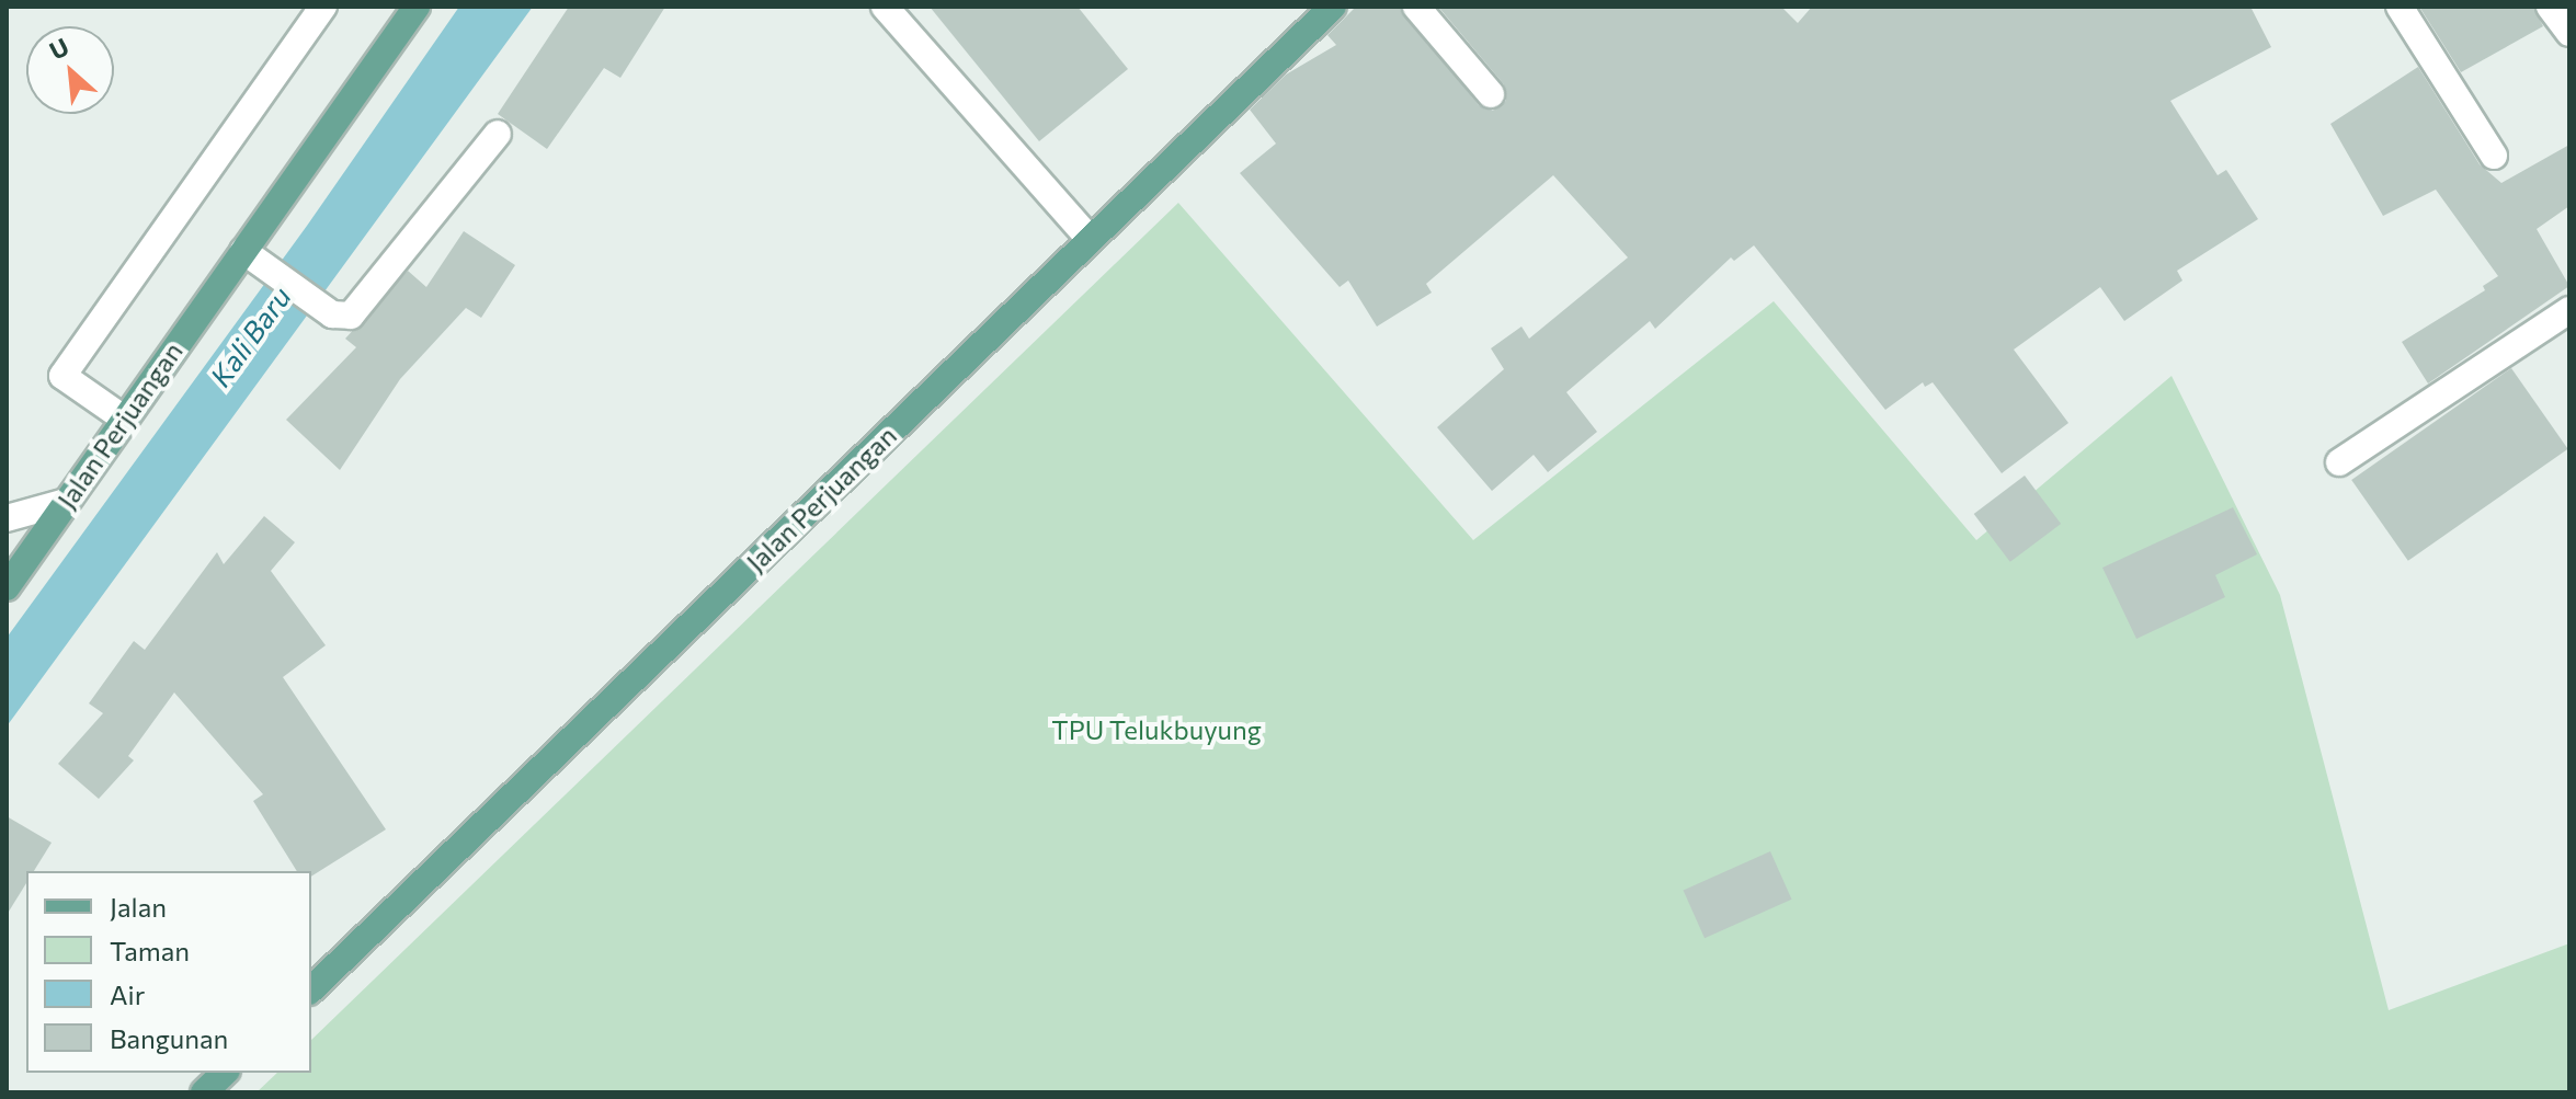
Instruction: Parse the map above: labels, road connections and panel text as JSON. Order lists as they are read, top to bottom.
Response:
{
  "streets": {
    "main road": ["Jalan Perjuangan"]
  },
  "water": ["Kali Baru"],
  "parks": ["TPU Telukbuyung"],
  "legend": [
    "Jalan",
    "Taman",
    "Air",
    "Bangunan"
  ],
  "north": "top left"
}
